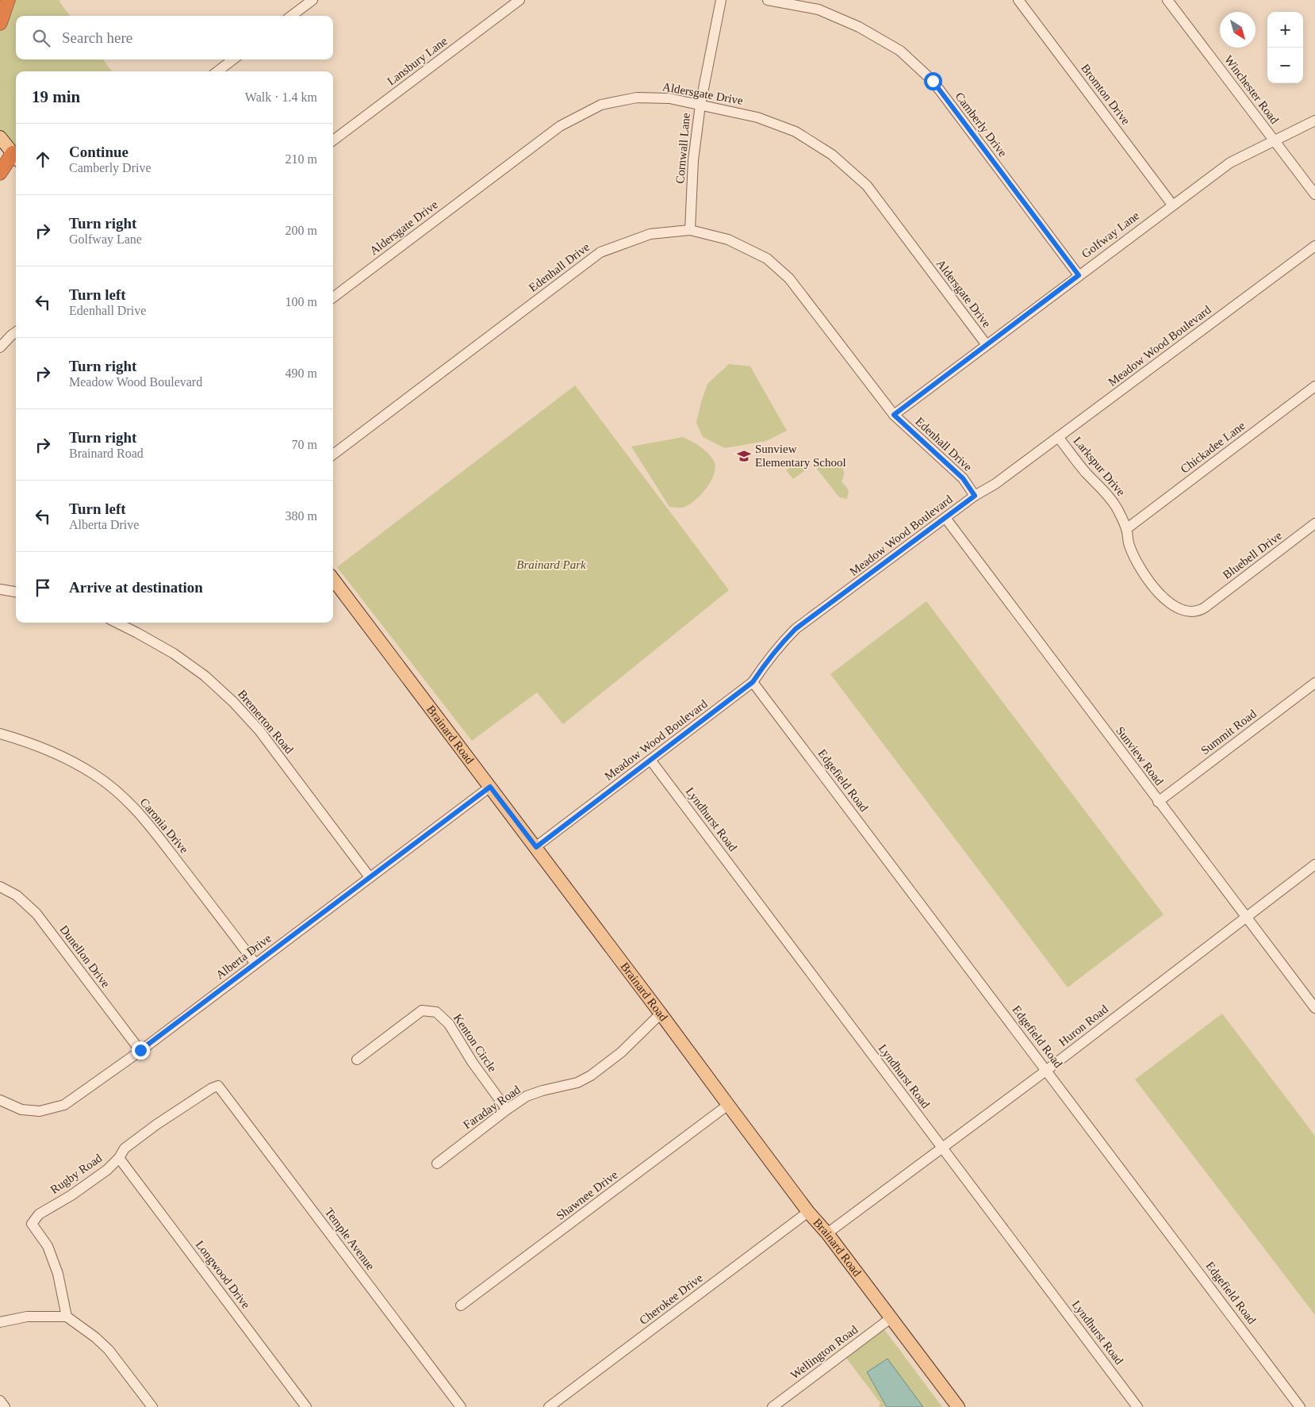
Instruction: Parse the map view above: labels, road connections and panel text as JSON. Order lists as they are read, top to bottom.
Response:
{
  "streets": {
    "main road": ["Brainard Road"],
    "street": [
      "Lansbury Lane",
      "Winchester Road",
      "Aldersgate Drive",
      "Bromton Drive",
      "Camberly Drive",
      "Cornwall Lane",
      "Golfway Lane",
      "Edenhall Drive",
      "Meadow Wood Boulevard",
      "Chickadee Lane",
      "Larkspur Drive",
      "Bluebell Drive",
      "Bremerton Road",
      "Summit Road",
      "Sunview Road",
      "Edgefield Road",
      "Lyndhurst Road",
      "Caronia Drive",
      "Dunellon Drive",
      "Alberta Drive",
      "Huron Road",
      "Kenton Circle",
      "Faraday Road",
      "Rugby Road",
      "Shawnee Drive",
      "Temple Avenue",
      "Longwood Drive",
      "Cherokee Drive",
      "Wellington Road"
    ]
  },
  "crossings": [
    ["Winchester Road", "Golfway Lane"],
    ["Aldersgate Drive", "Cornwall Lane"],
    ["Aldersgate Drive", "Golfway Lane"],
    ["Bromton Drive", "Golfway Lane"],
    ["Camberly Drive", "Golfway Lane"],
    ["Cornwall Lane", "Edenhall Drive"],
    ["Golfway Lane", "Edenhall Drive"],
    ["Edenhall Drive", "Meadow Wood Boulevard"],
    ["Meadow Wood Boulevard", "Larkspur Drive"],
    ["Meadow Wood Boulevard", "Brainard Road"],
    ["Meadow Wood Boulevard", "Sunview Road"],
    ["Meadow Wood Boulevard", "Edgefield Road"],
    ["Meadow Wood Boulevard", "Lyndhurst Road"],
    ["Chickadee Lane", "Larkspur Drive"],
    ["Larkspur Drive", "Bluebell Drive"],
    ["Bremerton Road", "Alberta Drive"],
    ["Summit Road", "Sunview Road"],
    ["Brainard Road", "Alberta Drive"],
    ["Brainard Road", "Huron Road"],
    ["Brainard Road", "Faraday Road"],
    ["Brainard Road", "Shawnee Drive"],
    ["Brainard Road", "Cherokee Drive"],
    ["Brainard Road", "Wellington Road"],
    ["Sunview Road", "Huron Road"],
    ["Edgefield Road", "Huron Road"],
    ["Lyndhurst Road", "Huron Road"],
    ["Caronia Drive", "Alberta Drive"],
    ["Dunellon Drive", "Alberta Drive"],
    ["Kenton Circle", "Faraday Road"],
    ["Rugby Road", "Temple Avenue"],
    ["Rugby Road", "Longwood Drive"]
  ],
  "parks": ["Brainard Park"],
  "places": {
    "school or university": ["Sunview Elementary School"]
  },
  "north": "bottom right",
  "page": {
    "map_buttons": ["+", "−"],
    "search": "Search here",
    "heading": ["19 min", "Walk · 1.4 km"],
    "list": [
      ["Continue", "Camberly Drive", "210 m"],
      ["Turn right", "Golfway Lane", "200 m"],
      ["Turn left", "Edenhall Drive", "100 m"],
      ["Turn right", "Meadow Wood Boulevard", "490 m"],
      ["Turn right", "Brainard Road", "70 m"],
      ["Turn left", "Alberta Drive", "380 m"],
      "Arrive at destination"
    ]
  }
}
